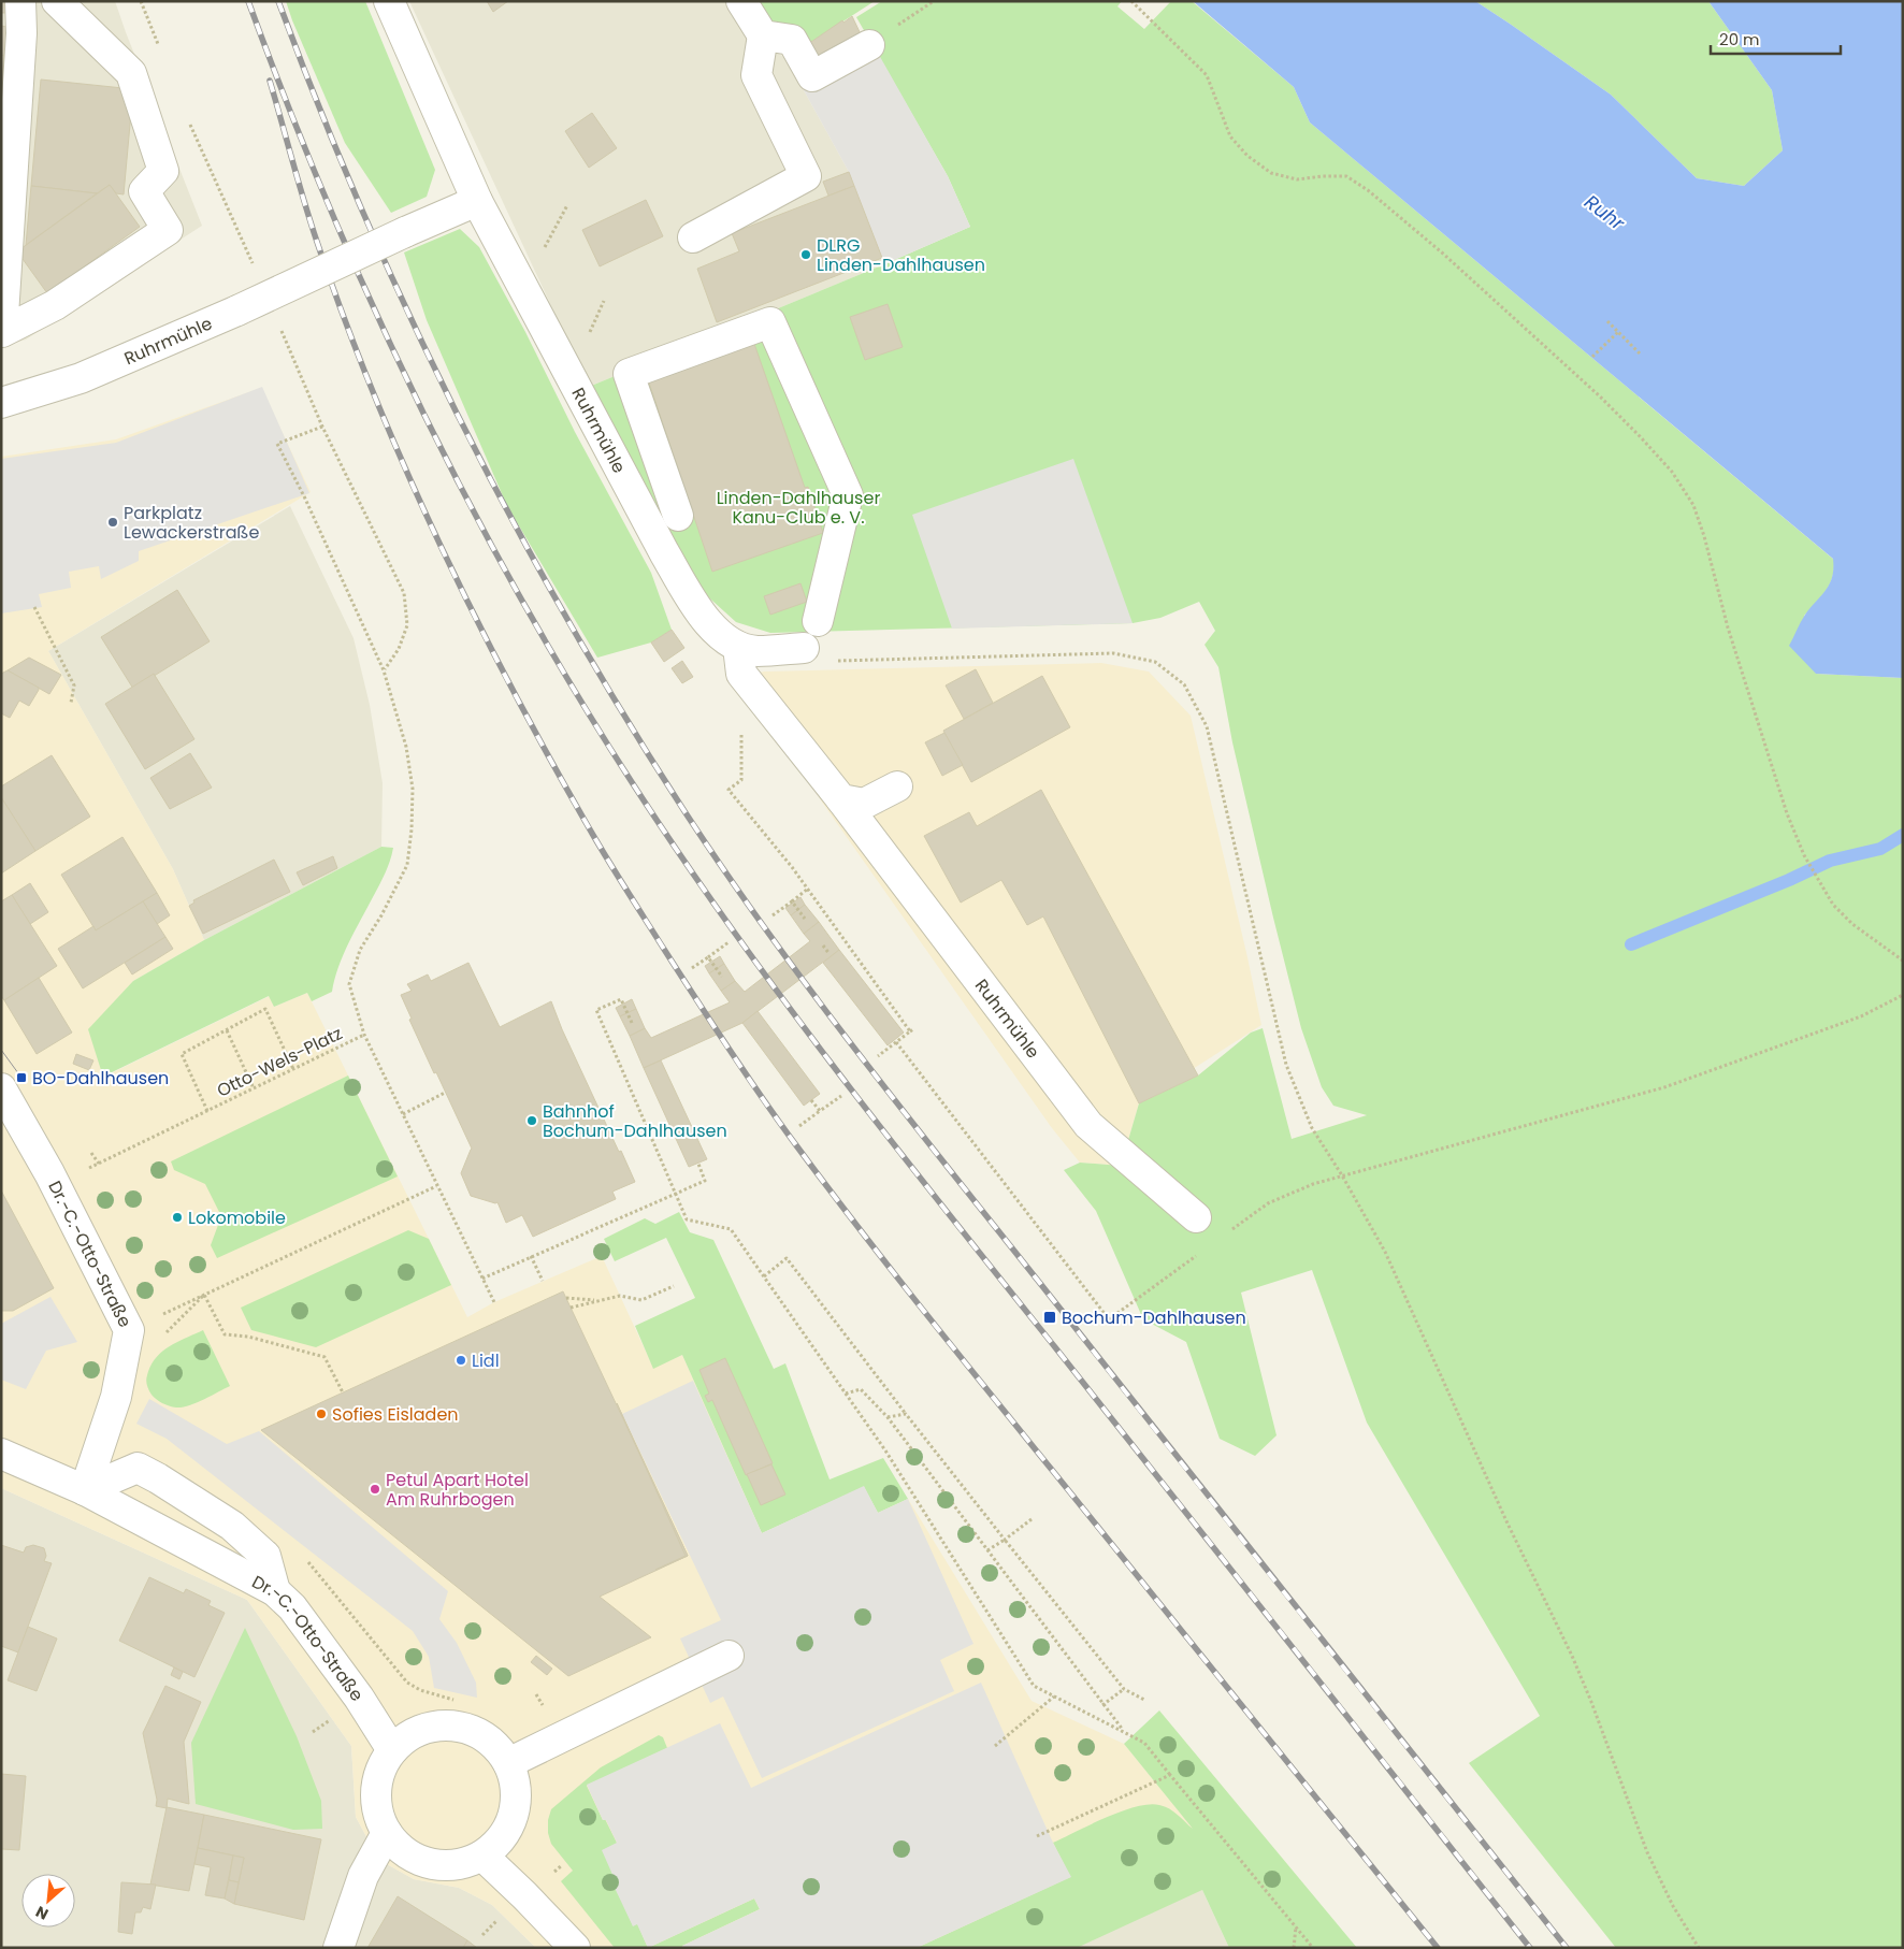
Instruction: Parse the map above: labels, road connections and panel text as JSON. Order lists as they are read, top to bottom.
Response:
{
  "streets": {
    "street": ["Ruhrmühle", "Dr.-C.-Otto-Straße"],
    "path": ["Otto-Wels-Platz"]
  },
  "crossings": [
    ["Otto-Wels-Platz", "Dr.-C.-Otto-Straße"]
  ],
  "water": ["Ruhr"],
  "parks": ["Linden-Dahlhauser Kanu-Club e. V."],
  "places": {
    "other": [
      "DLRG Linden-Dahlhausen",
      "Parkplatz Lewackerstraße",
      "Bahnhof Bochum-Dahlhausen",
      "Lokomobile",
      "Lidl",
      "Sofies Eisladen",
      "Petul Apart Hotel Am Ruhrbogen"
    ],
    "transit": ["BO-Dahlhausen", "Bochum-Dahlhausen"]
  },
  "scale_bar": "20 m",
  "north": "bottom left"
}
